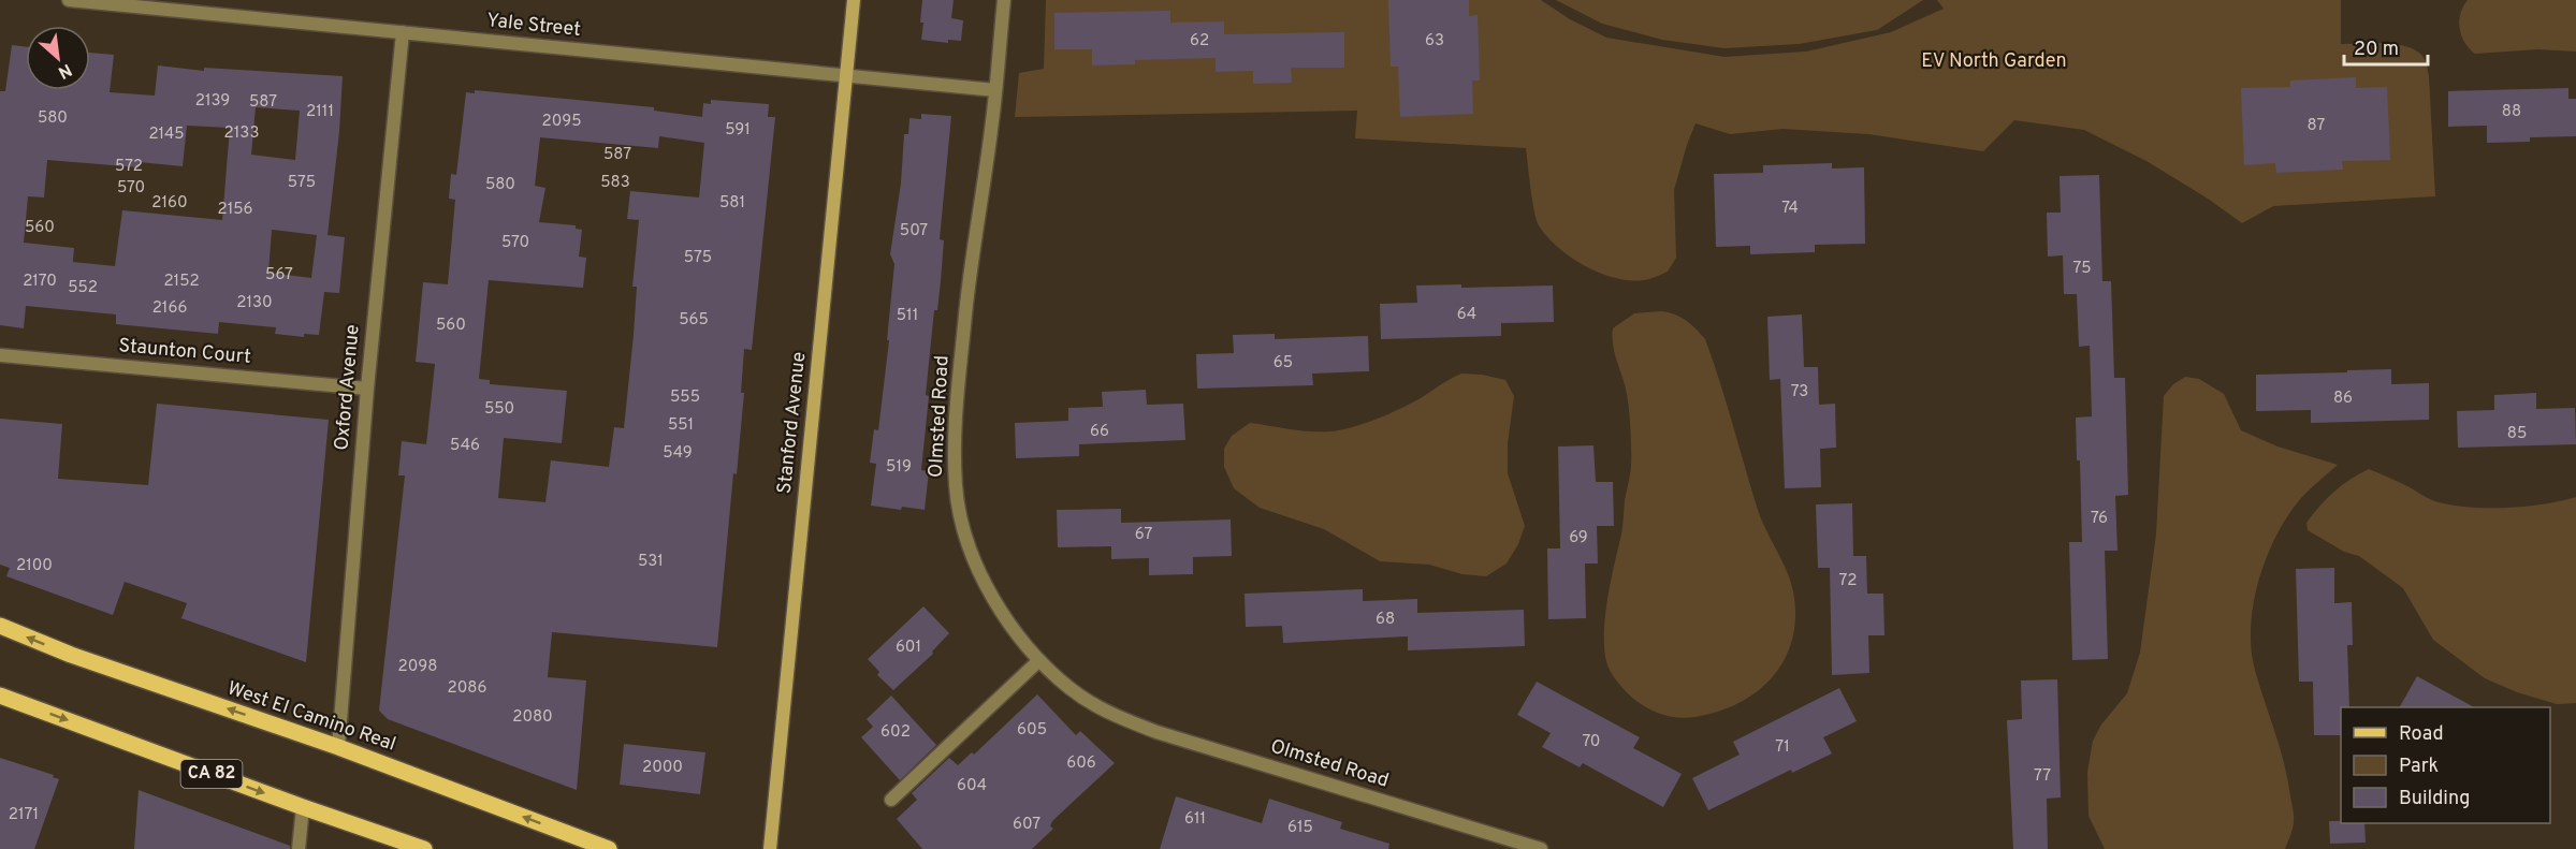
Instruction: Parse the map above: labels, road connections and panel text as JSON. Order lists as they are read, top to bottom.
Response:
{
  "streets": {
    "main road": ["West El Camino Real", "CA 82"],
    "street": [
      "Yale Street",
      "Staunton Court",
      "Oxford Avenue",
      "Olmsted Road",
      "Stanford Avenue"
    ]
  },
  "crossings": [
    ["Yale Street", "Oxford Avenue"],
    ["Yale Street", "Olmsted Road"],
    ["Yale Street", "Stanford Avenue"],
    ["Staunton Court", "Oxford Avenue"],
    ["Oxford Avenue", "West El Camino Real"]
  ],
  "parks": ["EV North Garden"],
  "house_numbers": [
    "62",
    "63",
    "2139",
    "587",
    "2111",
    "88",
    "580",
    "2095",
    "87",
    "591",
    "2133",
    "2145",
    "587",
    "572",
    "575",
    "583",
    "580",
    "570",
    "2160",
    "581",
    "74",
    "2156",
    "560",
    "507",
    "570",
    "575",
    "75",
    "567",
    "2170",
    "2152",
    "552",
    "2130",
    "2166",
    "64",
    "511",
    "565",
    "560",
    "65",
    "73",
    "555",
    "86",
    "550",
    "551",
    "66",
    "85",
    "546",
    "549",
    "519",
    "76",
    "67",
    "69",
    "531",
    "2100",
    "72",
    "68",
    "601",
    "2098",
    "2086",
    "2080",
    "605",
    "602",
    "70",
    "71",
    "606",
    "2000",
    "77",
    "604",
    "2171",
    "611",
    "607",
    "615"
  ],
  "legend": ["Road", "Park", "Building"],
  "scale_bar": "20 m",
  "north": "bottom right"
}
